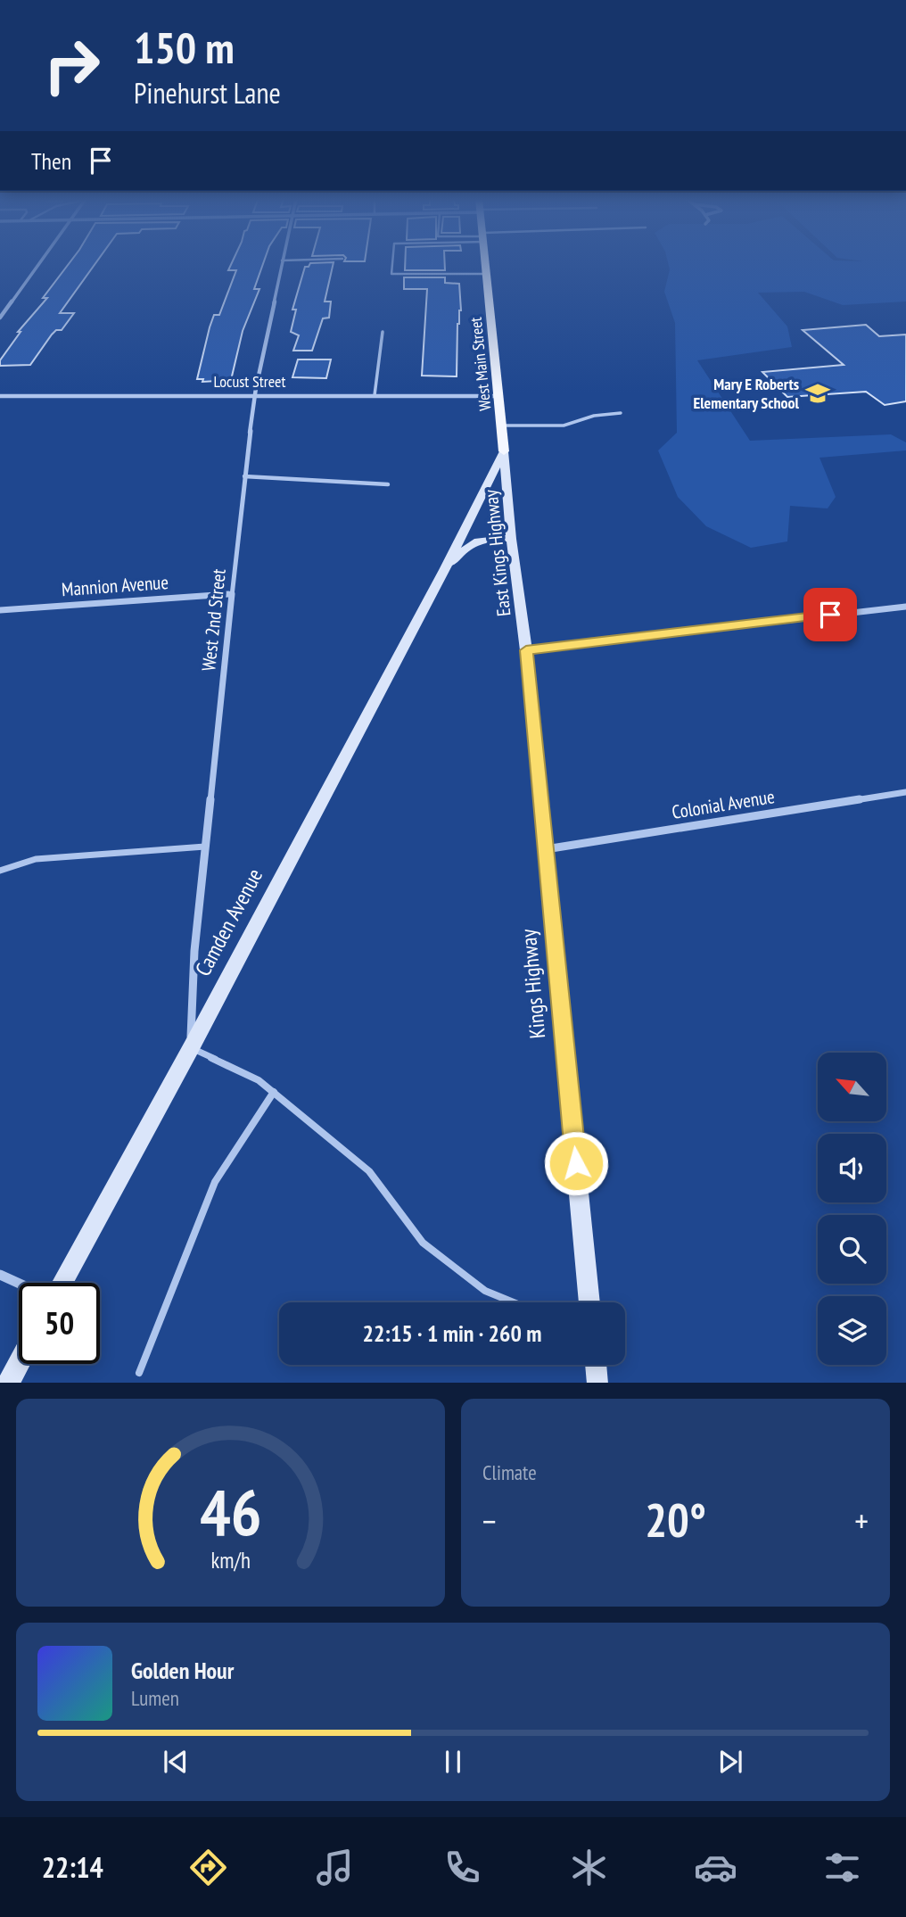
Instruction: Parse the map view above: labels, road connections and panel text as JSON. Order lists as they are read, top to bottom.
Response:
{
  "streets": {
    "main road": [
      "West Main Street",
      "East Kings Highway",
      "Camden Avenue",
      "Kings Highway"
    ],
    "street": [
      "Locust Street",
      "Mannion Avenue",
      "West 2nd Street",
      "Colonial Avenue"
    ]
  },
  "crossings": [
    ["West Main Street", "Locust Street"],
    ["West Main Street", "East Kings Highway"],
    ["West Main Street", "Camden Avenue"],
    ["Locust Street", "West 2nd Street"],
    ["East Kings Highway", "Camden Avenue"],
    ["East Kings Highway", "Kings Highway"],
    ["Mannion Avenue", "West 2nd Street"],
    ["West 2nd Street", "Camden Avenue"],
    ["Colonial Avenue", "Kings Highway"]
  ],
  "places": {
    "school or university": ["Mary E Roberts Elementary School"]
  },
  "north": "top left",
  "page": {
    "turn": ["150 m", "Pinehurst Lane"],
    "then": "Then",
    "limit": "50",
    "trip": "22:15 · 1 min · 260 m",
    "tile": "Climate",
    "heat": ["−", "20°", "+"],
    "song": ["Golden Hour", "Lumen"],
    "tabs": "22:14",
    "gauge": ["46", "km/h"]
  }
}
